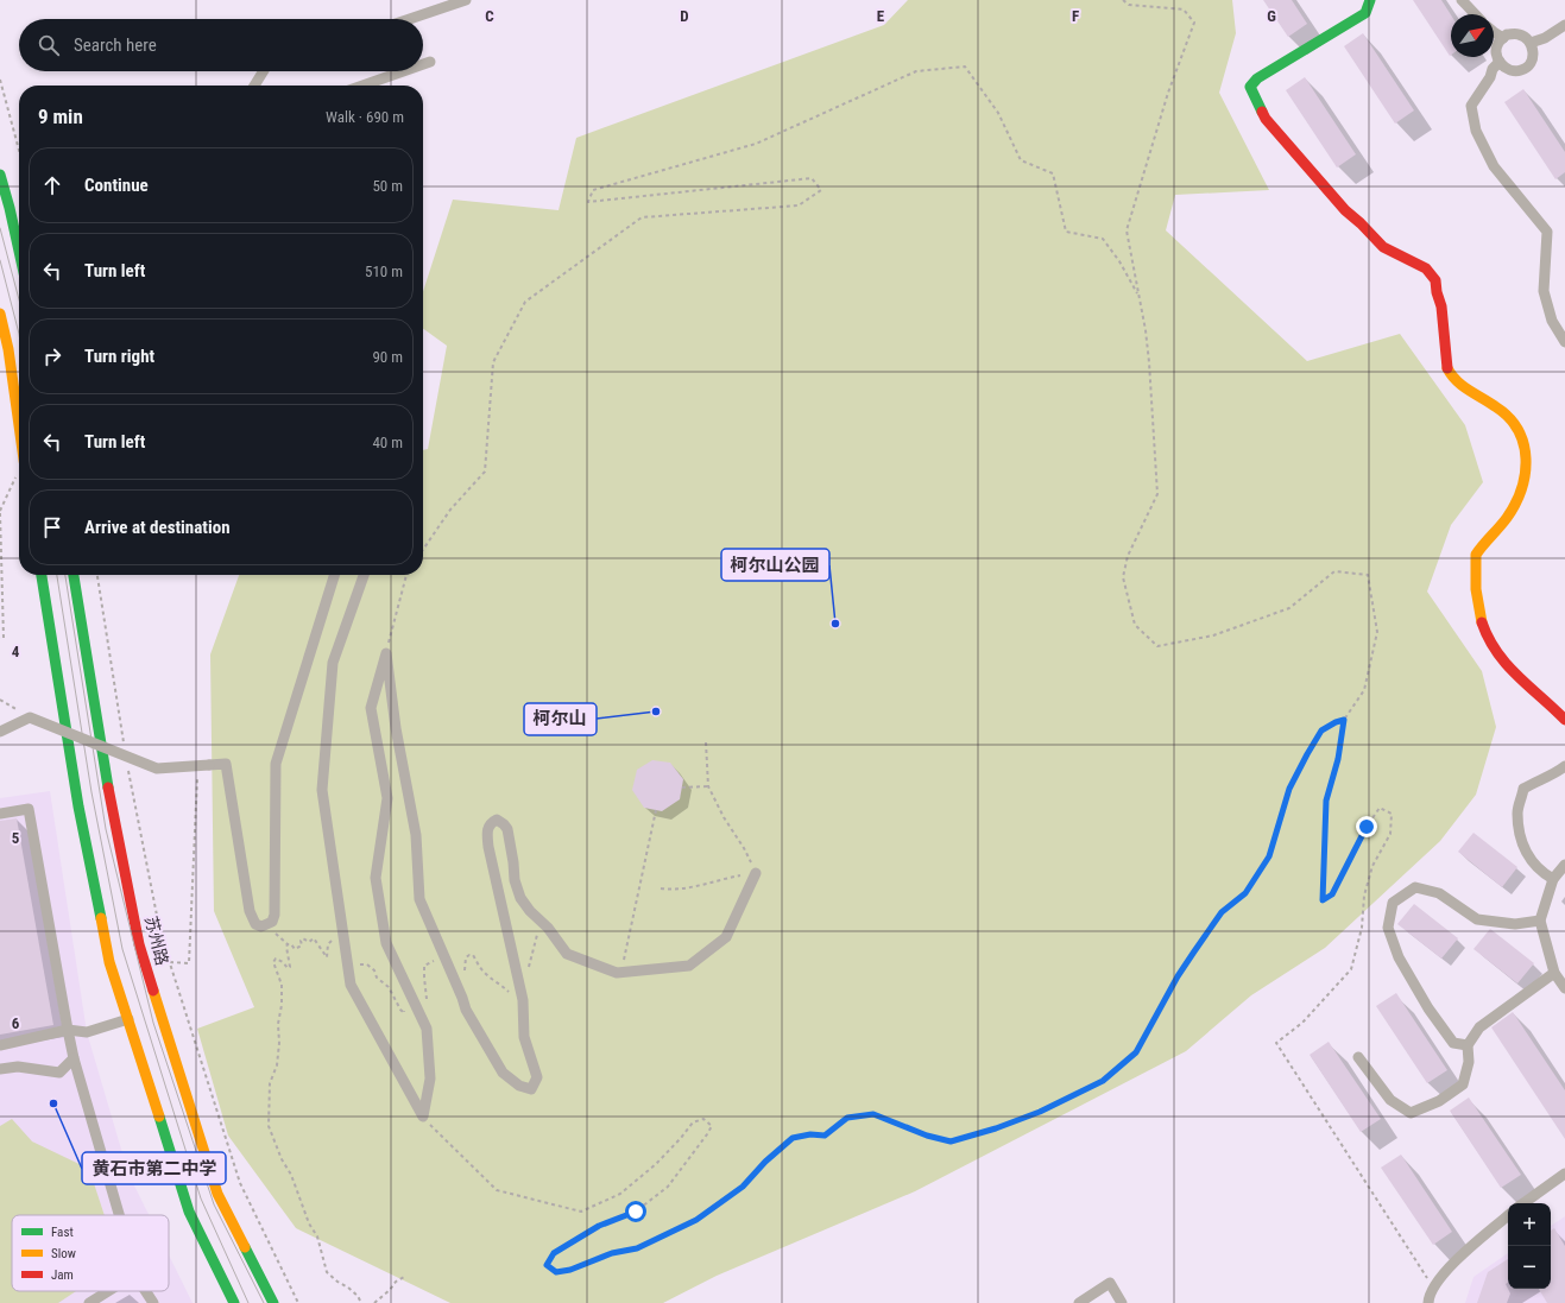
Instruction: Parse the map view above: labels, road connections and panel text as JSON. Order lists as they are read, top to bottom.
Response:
{
  "streets": {
    "main road": ["苏州路"]
  },
  "places": ["柯尔山公园", "柯尔山", "黄石市第二中学"],
  "legend": ["Fast", "Slow", "Jam"],
  "north": "top right",
  "page": {
    "search": "Search here",
    "heading": ["9 min", "Walk · 690 m"],
    "list": [
      ["Continue", "50 m"],
      ["Turn left", "510 m"],
      ["Turn right", "90 m"],
      ["Turn left", "40 m"],
      "Arrive at destination"
    ],
    "map_buttons": ["+", "−"]
  },
  "grid": {
    "columns": [
      "C",
      "D",
      "E",
      "F",
      "G"
    ],
    "rows": ["4", "5", "6"]
  }
}
